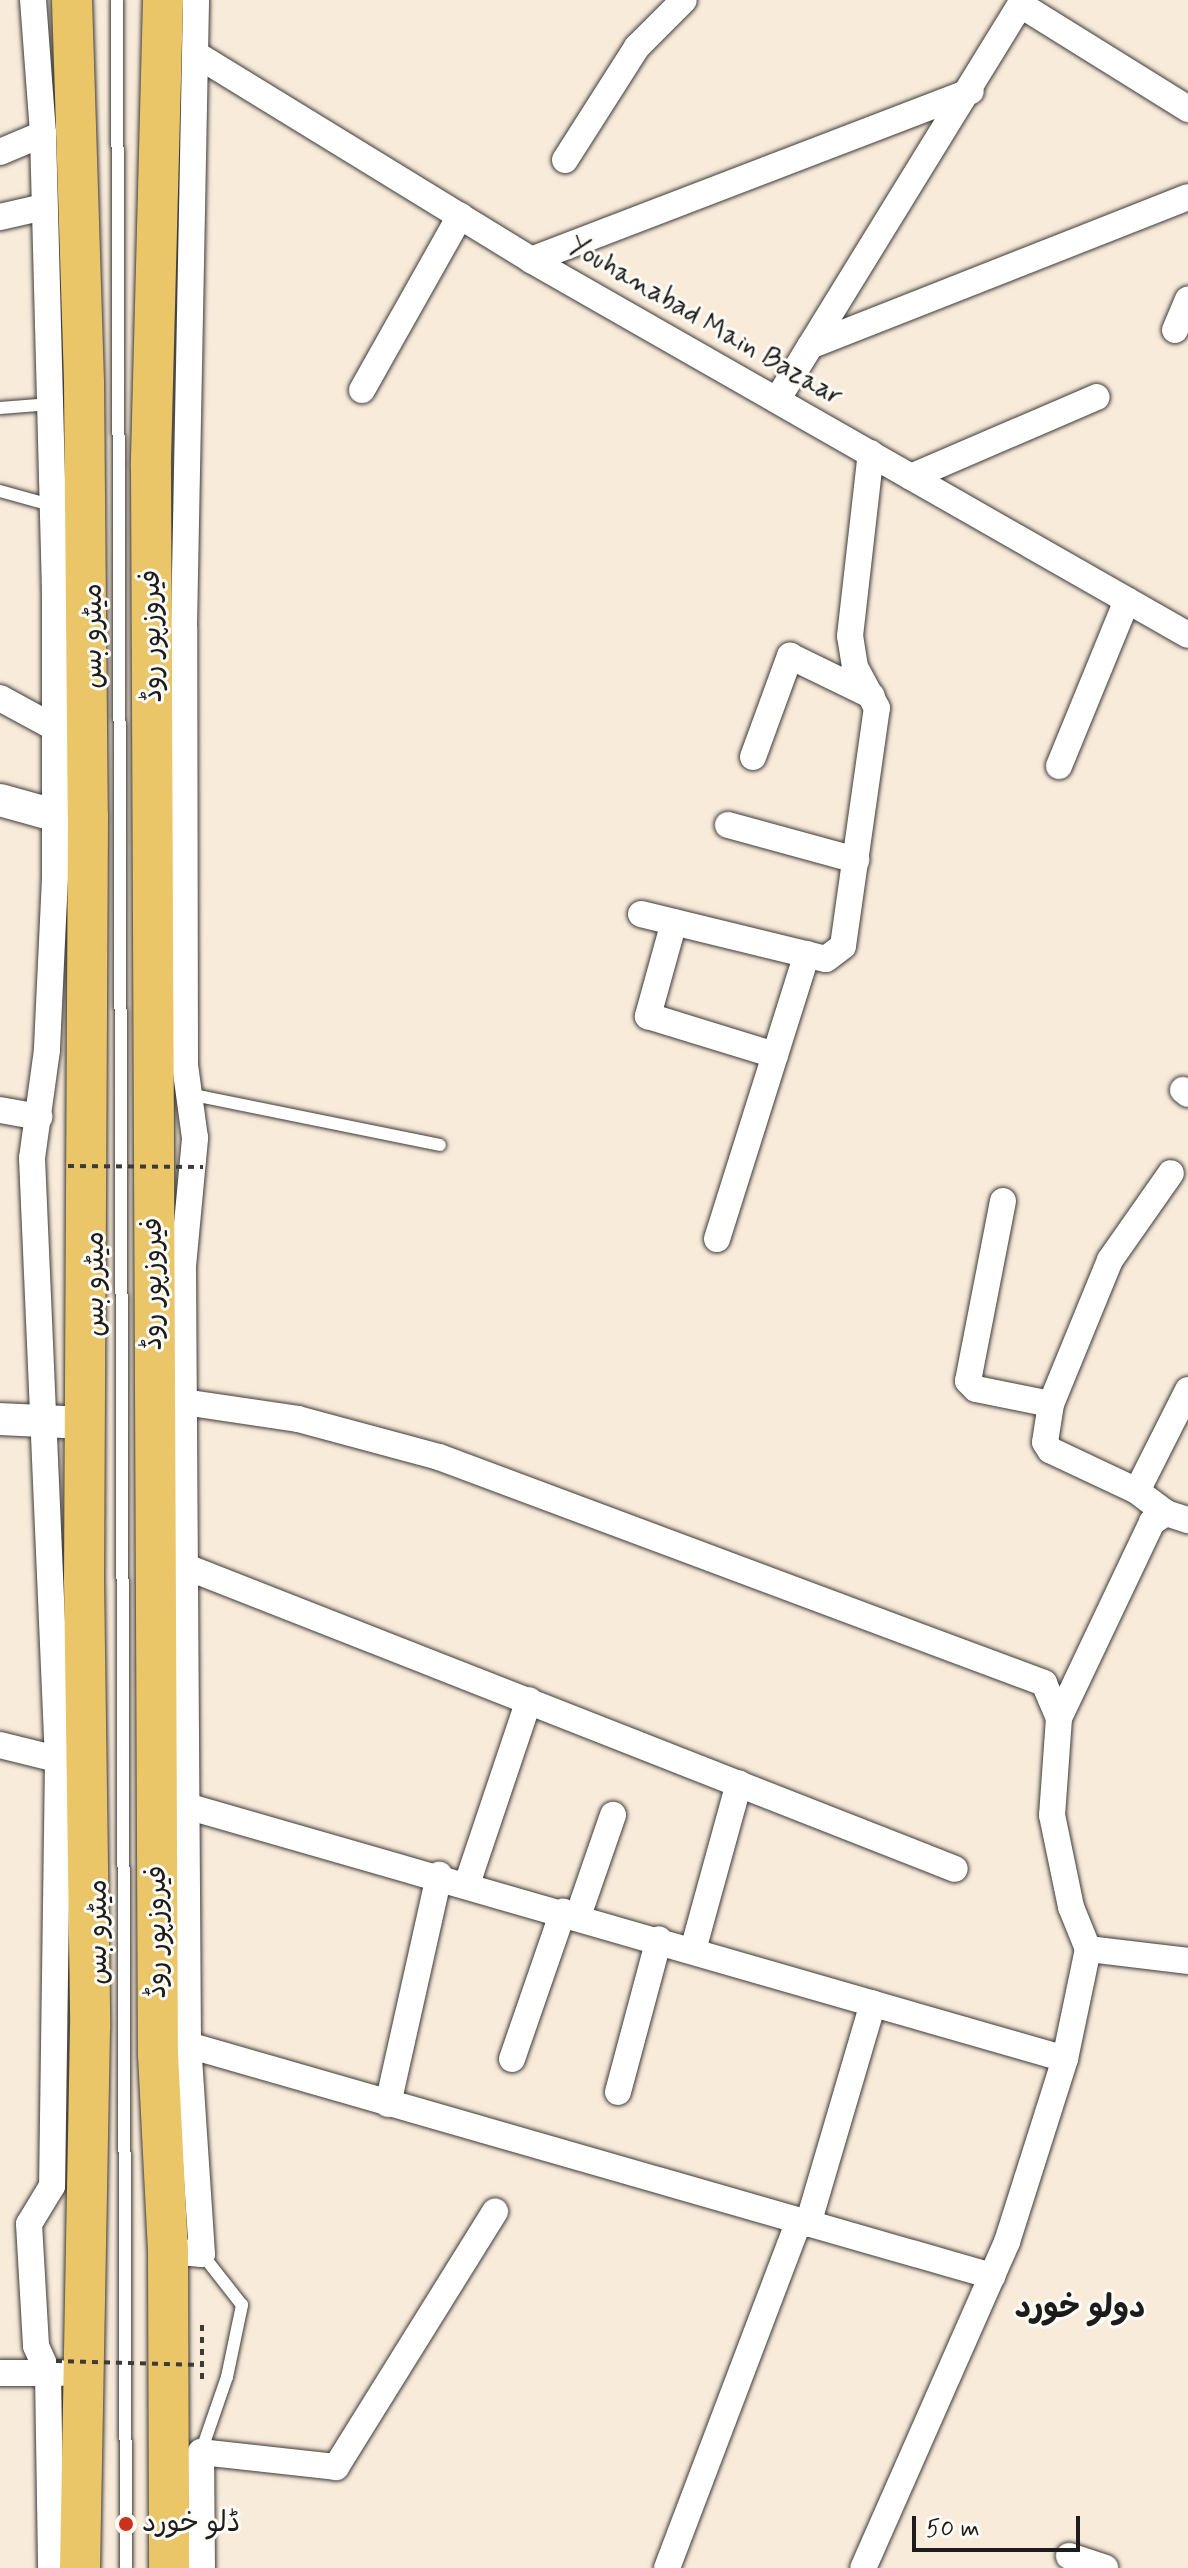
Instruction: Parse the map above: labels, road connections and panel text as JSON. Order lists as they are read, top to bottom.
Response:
{
  "streets": {
    "main road": ["فیروزپور روڈ"],
    "street": ["Youhanabad Main Bazaar"],
    "lane": ["میٹرو بس"]
  },
  "districts": ["دولو خورد"],
  "places": ["ڈلو خورد"],
  "scale_bar": "50 m"
}
